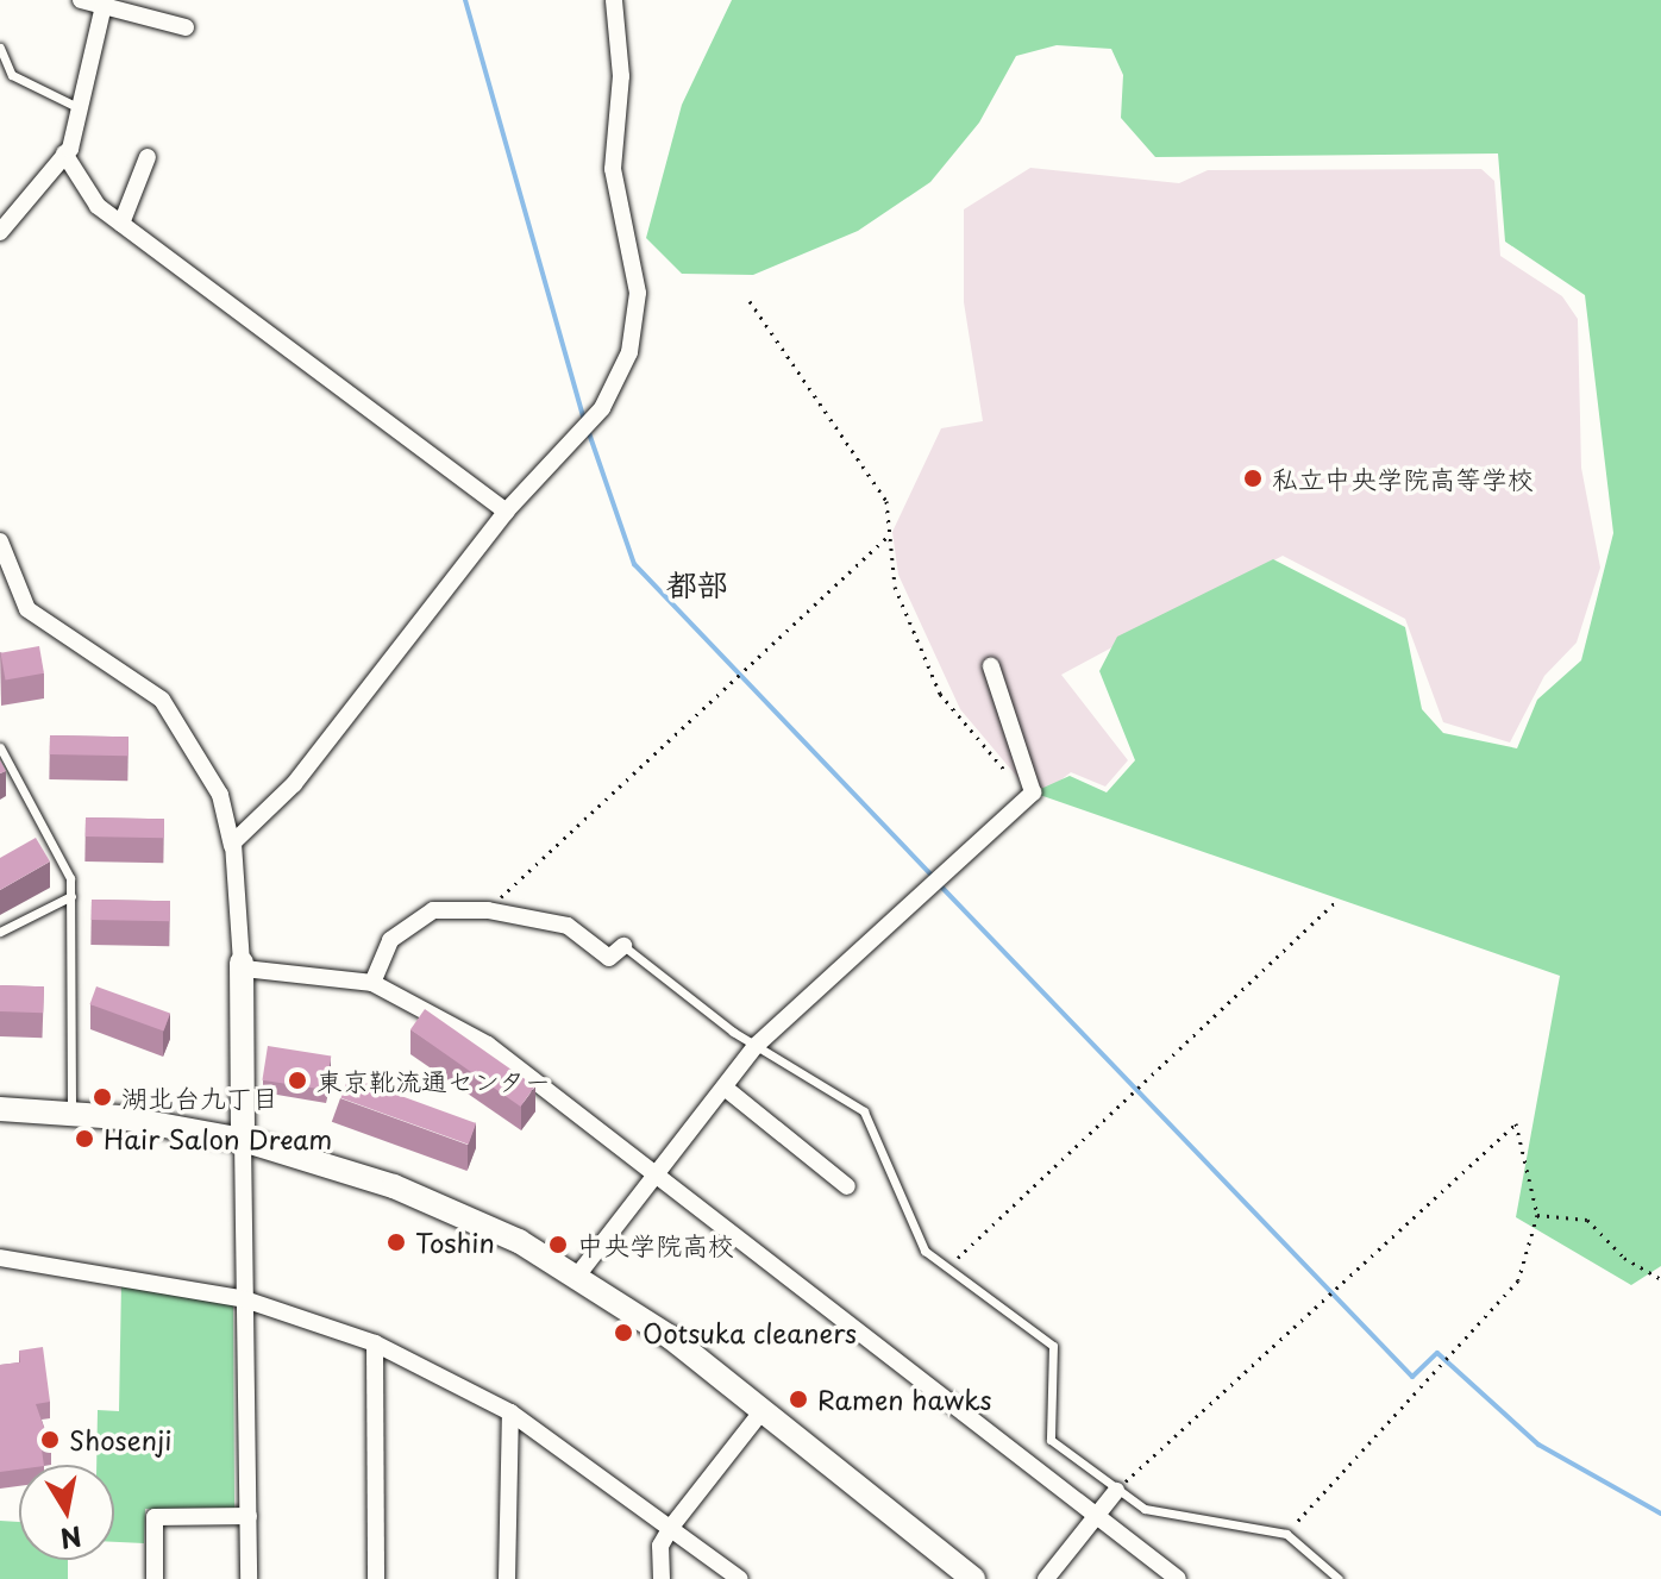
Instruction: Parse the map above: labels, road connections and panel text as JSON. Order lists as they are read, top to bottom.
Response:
{
  "districts": ["都部"],
  "places": [
    "私立中央学院高等学校",
    "東京靴流通センター",
    "湖北台九丁目",
    "Hair Salon Dream",
    "Toshin",
    "中央学院高校",
    "Ootsuka cleaners",
    "Ramen hawks",
    "Shosenji"
  ],
  "north": "bottom"
}
